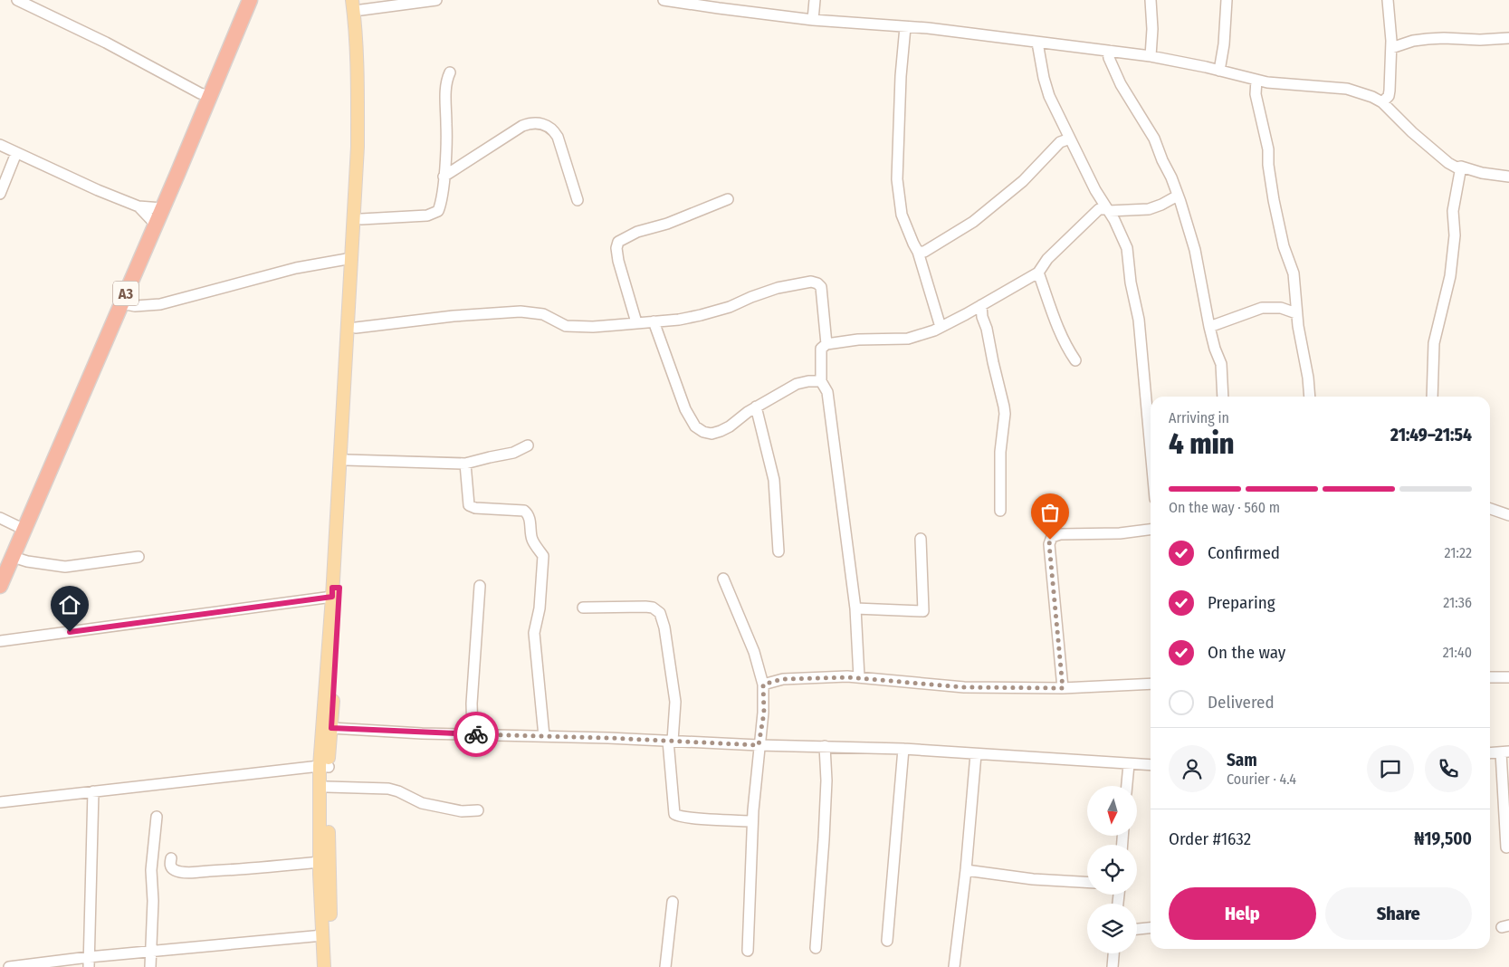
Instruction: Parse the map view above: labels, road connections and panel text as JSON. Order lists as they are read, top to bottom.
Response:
{
  "streets": {
    "highway": ["A3"]
  },
  "north": "bottom",
  "page": {
    "heading": ["4 min", "Arriving in", "21:49–21:54"],
    "panel": [
      "Sam",
      "Courier · 4.4",
      "Order #1632",
      "₦19,500"
    ],
    "bar": "On the way · 560 m",
    "list": [
      ["Confirmed", "21:22"],
      ["Preparing", "21:36"],
      ["On the way", "21:40"],
      "Delivered"
    ],
    "buttons": ["Help", "Share"]
  }
}
